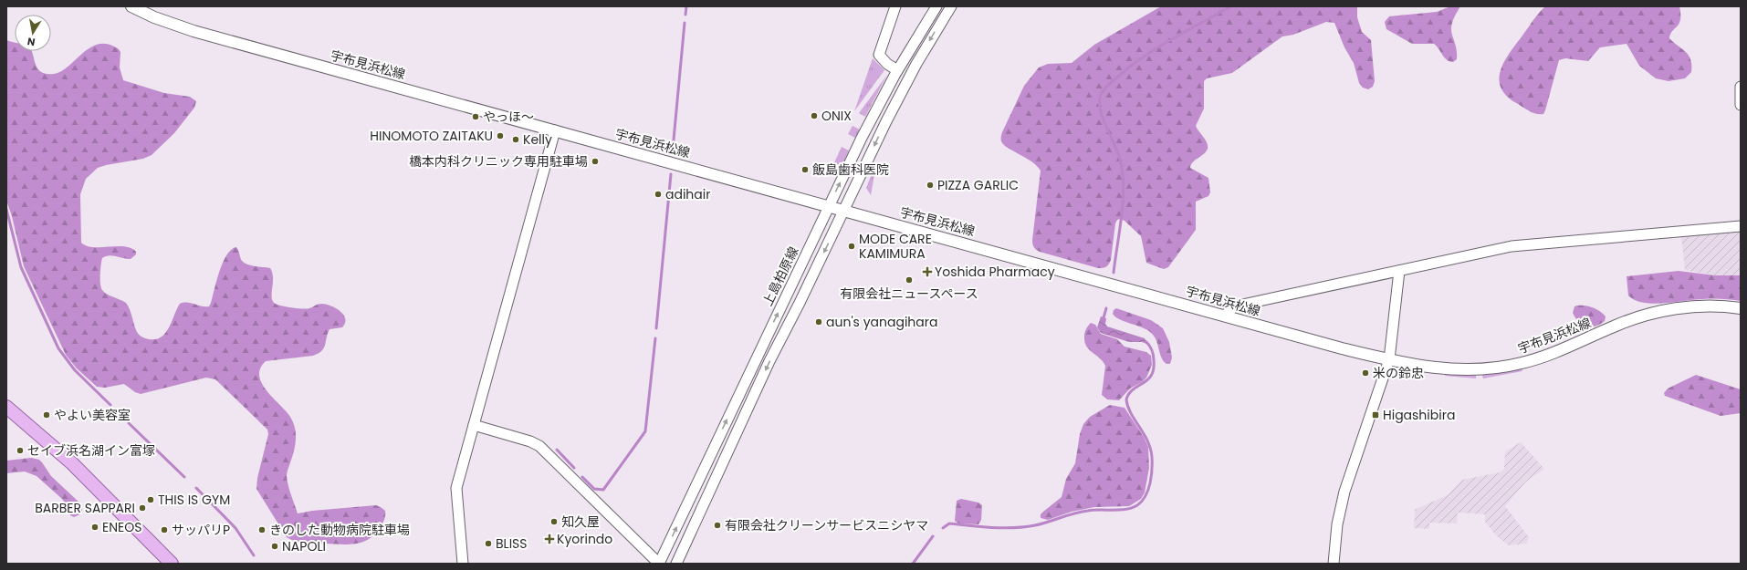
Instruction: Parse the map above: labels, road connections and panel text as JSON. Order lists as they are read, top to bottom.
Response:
{
  "streets": {
    "main road": ["宇布見浜松線"],
    "street": ["上島柏原線"]
  },
  "crossings": [
    ["宇布見浜松線", "上島柏原線"]
  ],
  "places": {
    "other": [
      "ONIX",
      "やっほ～",
      "HINOMOTO ZAITAKU",
      "Kelly",
      "橋本内科クリニック専用駐車場",
      "飯島歯科医院",
      "PIZZA GARLIC",
      "adihair",
      "MODE CARE KAMIMURA",
      "有限会社ニュースペース",
      "aun's yanagihara",
      "米の鈴忠",
      "やよい美容室",
      "セイブ浜名湖イン富塚",
      "THIS IS GYM",
      "BARBER SAPPARI",
      "知久屋",
      "有限会社クリーンサービスニシヤマ",
      "ENEOS",
      "サッパリP",
      "きのした動物病院駐車場",
      "BLISS",
      "NAPOLI"
    ],
    "health": ["Yoshida Pharmacy", "Kyorindo"],
    "transit": ["Higashibira"]
  },
  "north": "bottom"
}
